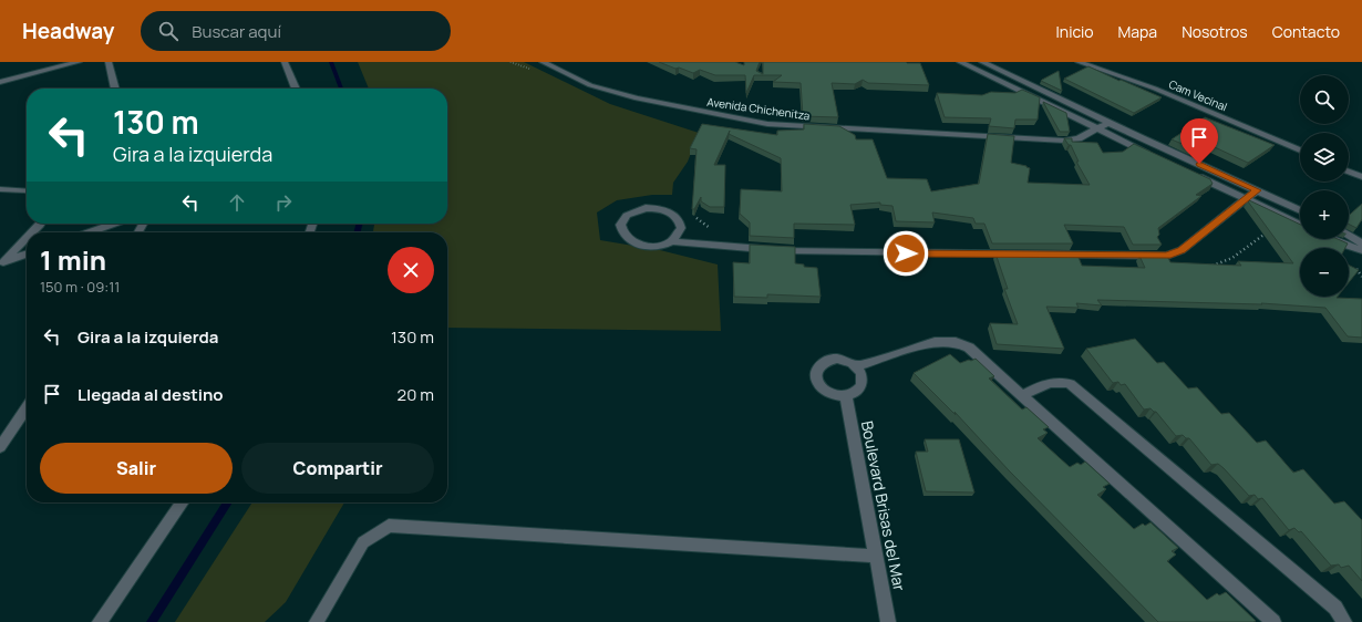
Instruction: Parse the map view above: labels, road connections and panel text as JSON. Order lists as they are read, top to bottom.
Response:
{
  "streets": {
    "street": ["Cam Vecinal", "Avenida Chichenitza", "Boulevard Brisas del Mar"]
  },
  "page": {
    "header": "Headway",
    "search": "Buscar aquí",
    "nav": [
      "Inicio",
      "Mapa",
      "Nosotros",
      "Contacto"
    ],
    "map_buttons": ["+", "−"],
    "turn": ["130 m", "Gira a la izquierda"],
    "heading": ["1 min", "150 m · 09:11"],
    "list": [
      {
        "name": "Gira a la izquierda",
        "value": "130 m"
      },
      {
        "name": "Llegada al destino",
        "value": "20 m"
      }
    ],
    "buttons": ["Salir", "Compartir"]
  }
}
